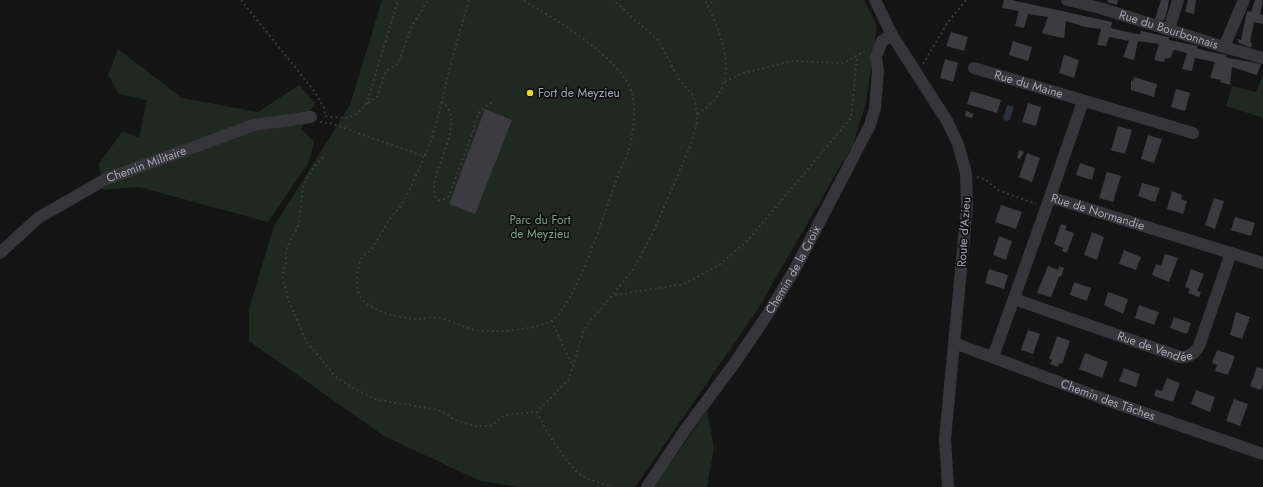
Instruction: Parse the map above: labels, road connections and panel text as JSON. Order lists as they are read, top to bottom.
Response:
{
  "streets": {
    "street": [
      "Rue du Bourbonnais",
      "Rue du Maine",
      "Chemin Militaire",
      "Rue de Normandie",
      "Route d'Azieu",
      "Chemin de la Croix",
      "Rue de Vendée",
      "Chemin des Tâches"
    ]
  },
  "crossings": [
    ["Rue de Normandie", "Rue de Vendée"],
    ["Rue de Normandie", "Chemin des Tâches"],
    ["Route d'Azieu", "Chemin de la Croix"],
    ["Route d'Azieu", "Chemin des Tâches"]
  ],
  "parks": ["Parc du Fort de Meyzieu"],
  "places": ["Fort de Meyzieu"]
}
